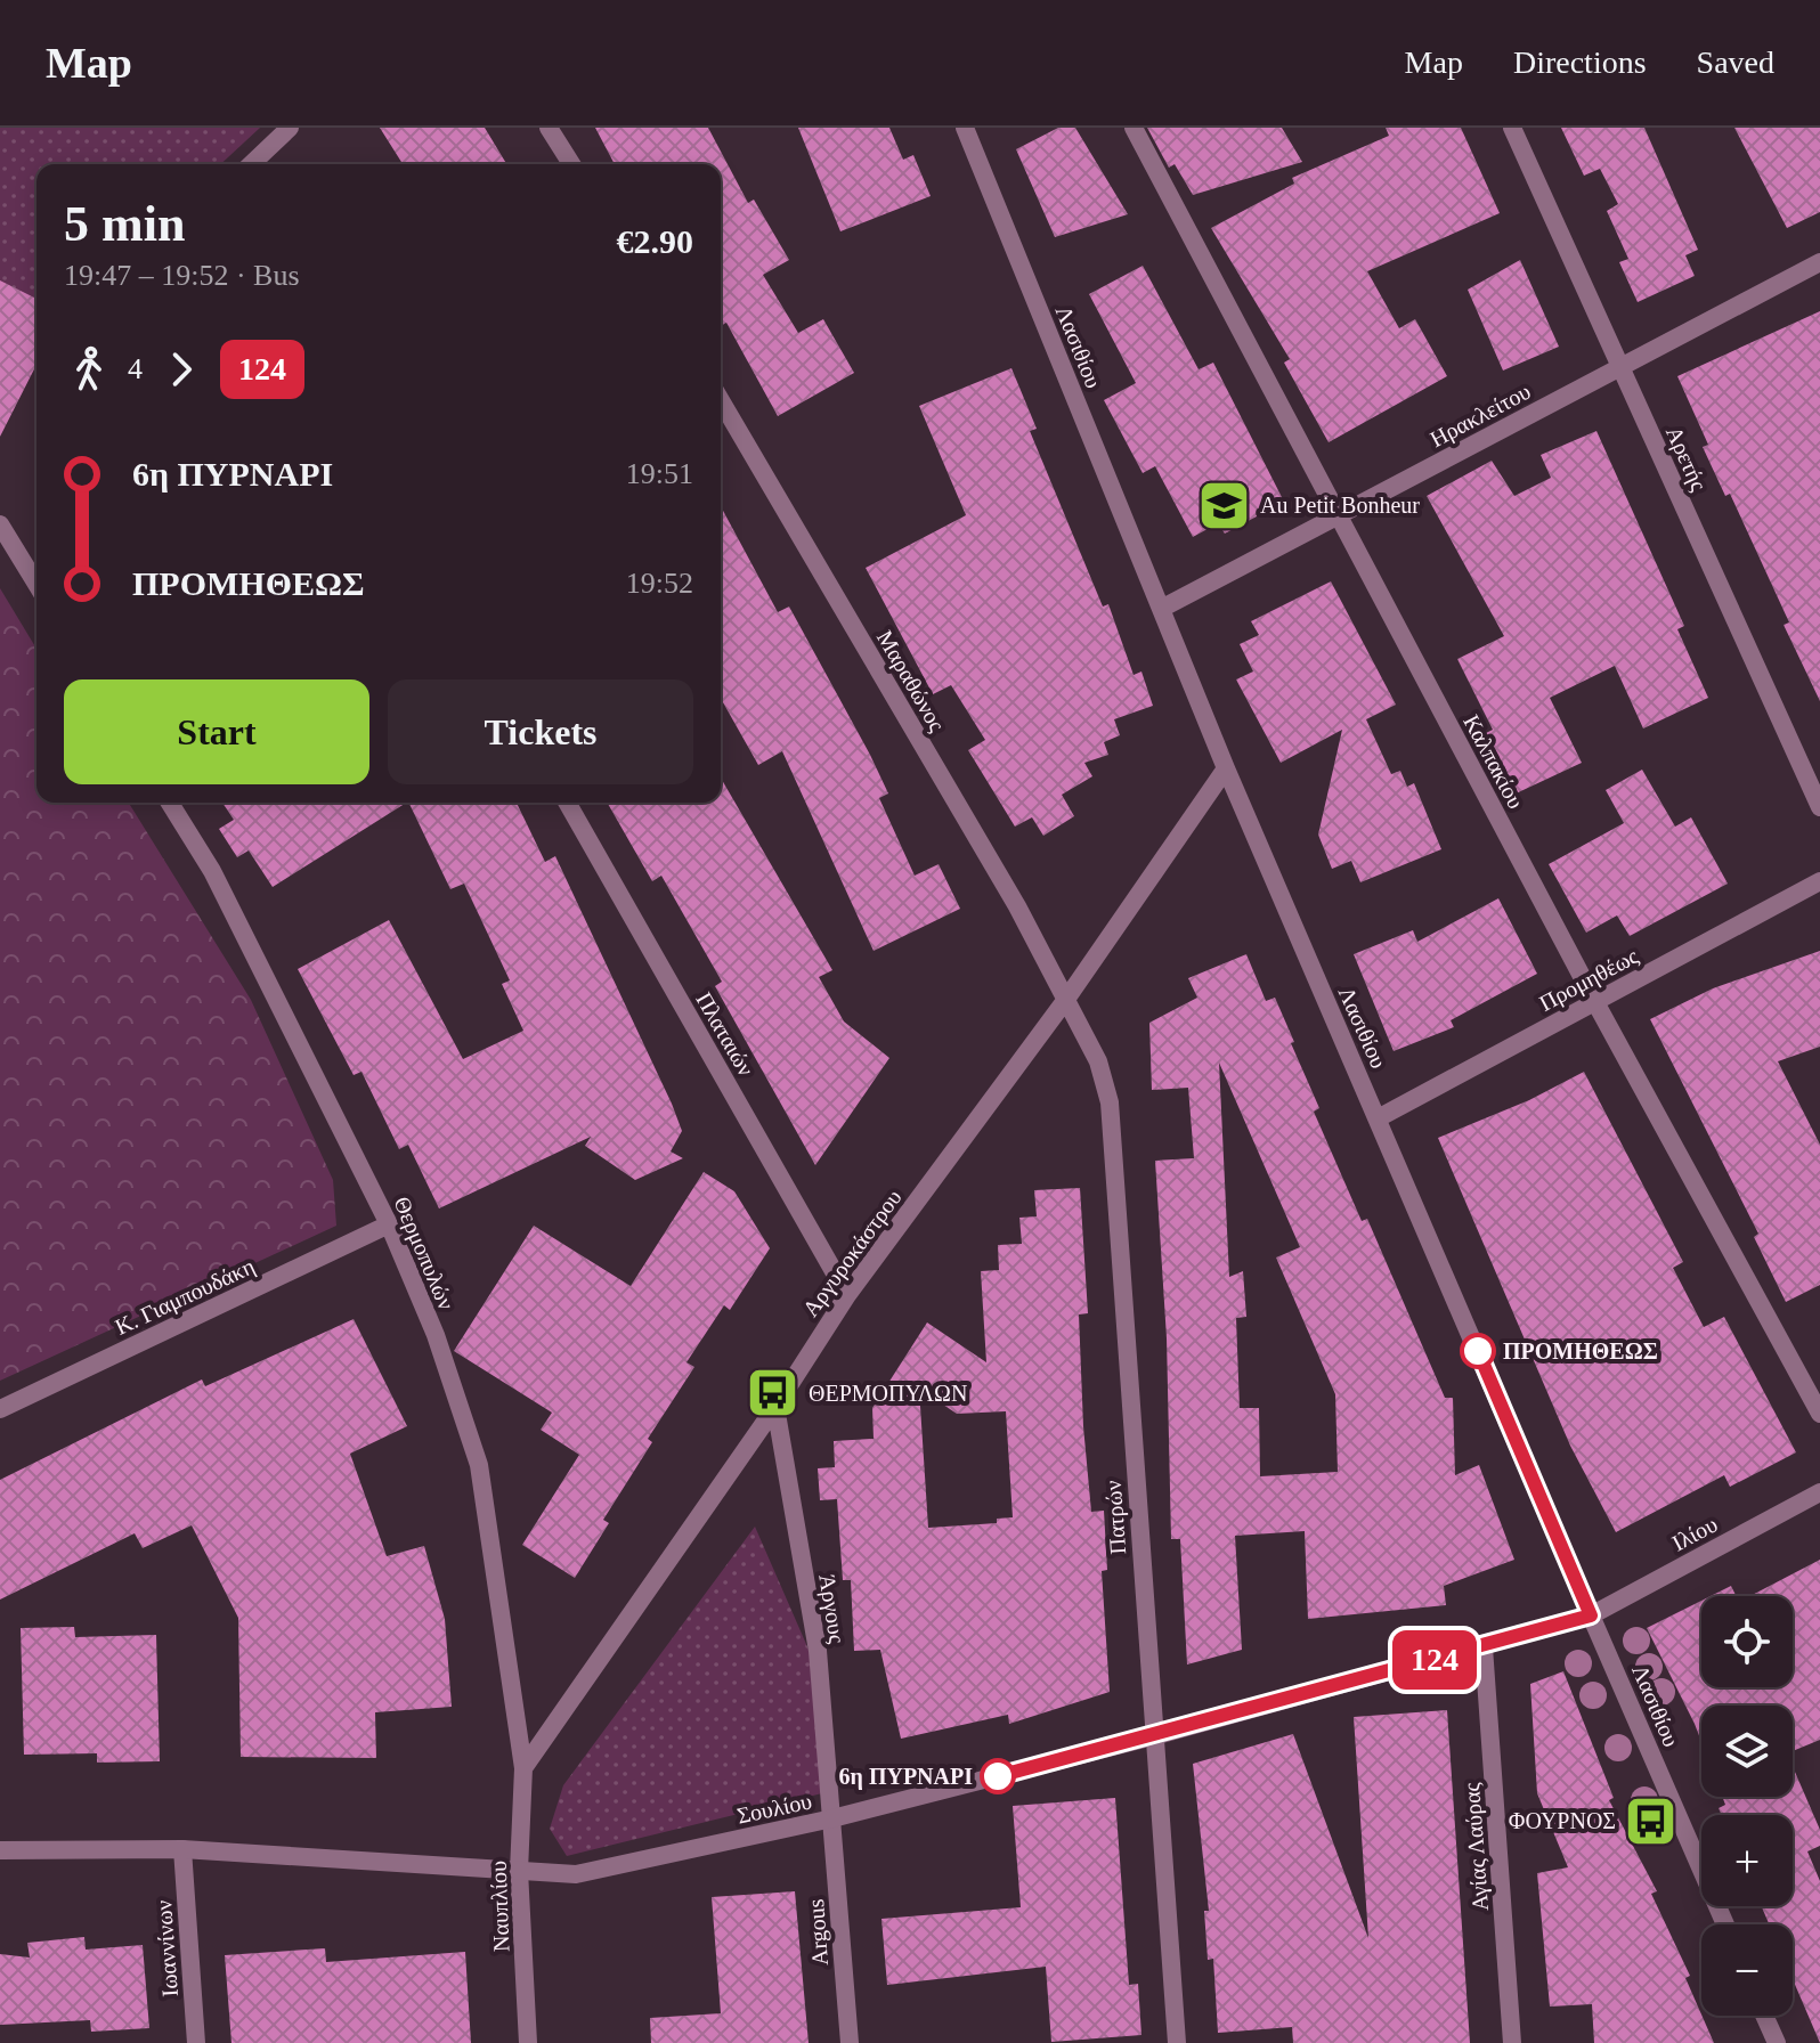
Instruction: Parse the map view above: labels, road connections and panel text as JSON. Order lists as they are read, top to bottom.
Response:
{
  "streets": {
    "street": [
      "Λασιθίου",
      "Ηρακλείτου",
      "Αρετής",
      "Μαραθώνος",
      "Καλπακίου",
      "Προμηθέως",
      "Πλαταιών",
      "Θερμοπυλών",
      "Αργυροκάστρου",
      "Κ. Γιαμπουδάκη",
      "Πατρών",
      "Ιλίου",
      "Άργους",
      "Σουλίου",
      "Αγίας Λαύρας",
      "Ναυπλίου",
      "Argous",
      "Ιωαννίνων"
    ]
  },
  "crossings": [
    ["Λασιθίου", "Ηρακλείτου"],
    ["Λασιθίου", "Προμηθέως"],
    ["Λασιθίου", "Αργυροκάστρου"],
    ["Λασιθίου", "Ιλίου"],
    ["Λασιθίου", "Σουλίου"],
    ["Ηρακλείτου", "Αρετής"],
    ["Ηρακλείτου", "Καλπακίου"],
    ["Μαραθώνος", "Αργυροκάστρου"],
    ["Μαραθώνος", "Πατρών"],
    ["Καλπακίου", "Προμηθέως"],
    ["Πλαταιών", "Αργυροκάστρου"],
    ["Θερμοπυλών", "Αργυροκάστρου"],
    ["Θερμοπυλών", "Κ. Γιαμπουδάκη"],
    ["Θερμοπυλών", "Ναυπλίου"],
    ["Αργυροκάστρου", "Πατρών"],
    ["Αργυροκάστρου", "Άργους"],
    ["Αργυροκάστρου", "Ναυπλίου"],
    ["Πατρών", "Σουλίου"],
    ["Ιλίου", "Σουλίου"],
    ["Άργους", "Σουλίου"],
    ["Άργους", "Argous"],
    ["Σουλίου", "Αγίας Λαύρας"],
    ["Σουλίου", "Ναυπλίου"],
    ["Σουλίου", "Argous"],
    ["Σουλίου", "Ιωαννίνων"]
  ],
  "places": {
    "school or university": ["Au Petit Bonheur"],
    "other": ["ΠΡΟΜΗΘΕΩΣ", "6η ΠΥΡΝΑΡΙ"],
    "bus stop": ["ΘΕΡΜΟΠΥΛΩΝ", "ΦΟΥΡΝΟΣ"]
  },
  "lines": ["bus line 124"],
  "page": {
    "header": "Map",
    "nav": ["Map", "Directions", "Saved"],
    "on_map": "124",
    "heading": ["5 min", "19:47 – 19:52 · Bus", "€2.90"],
    "legs": ["4", "124"],
    "list": [
      {
        "name": "6η ΠΥΡΝΑΡΙ",
        "value": "19:51"
      },
      {
        "name": "ΠΡΟΜΗΘΕΩΣ",
        "value": "19:52"
      }
    ],
    "buttons": ["Start", "Tickets"],
    "map_buttons": ["+", "−"]
  }
}
